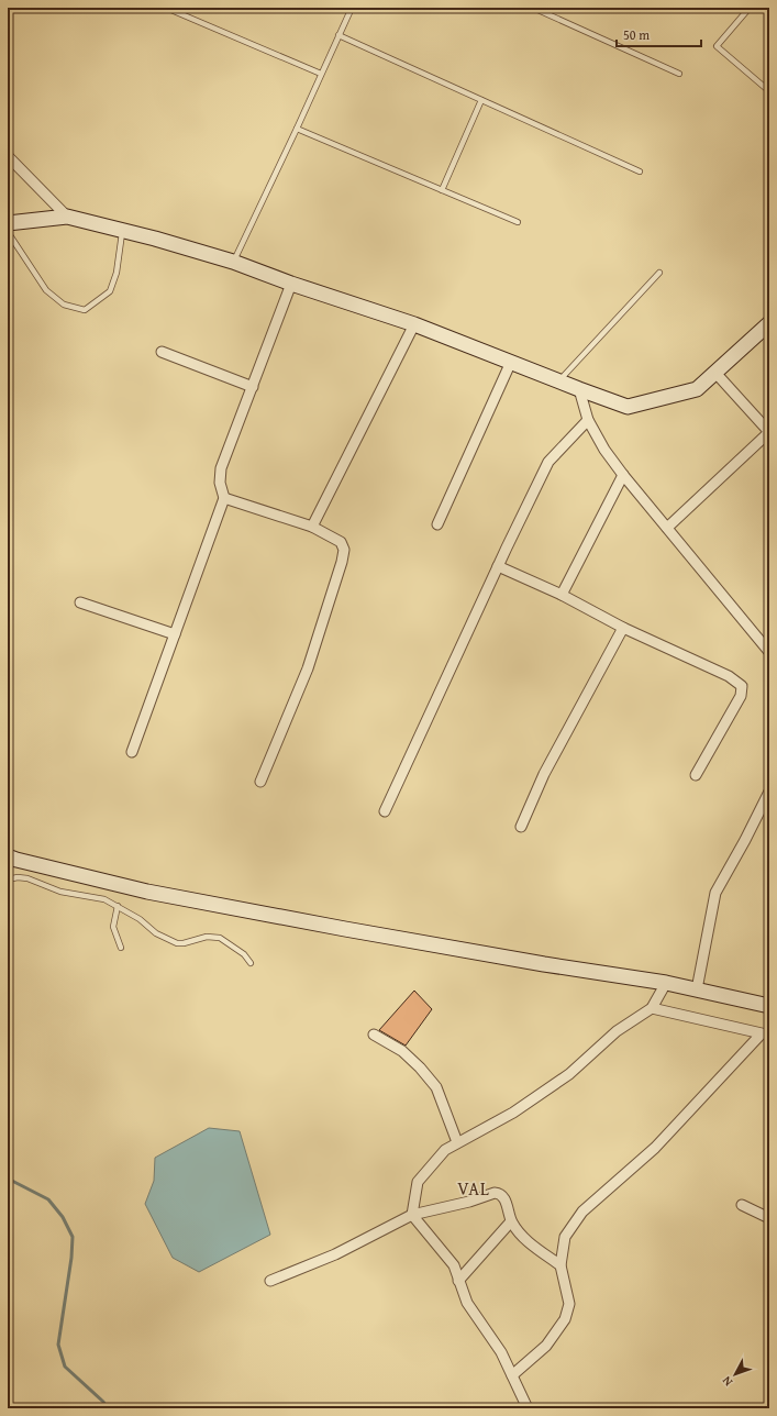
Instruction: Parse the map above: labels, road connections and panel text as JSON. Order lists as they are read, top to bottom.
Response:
{
  "districts": ["VAL"],
  "scale_bar": "50 m",
  "north": "bottom left"
}
